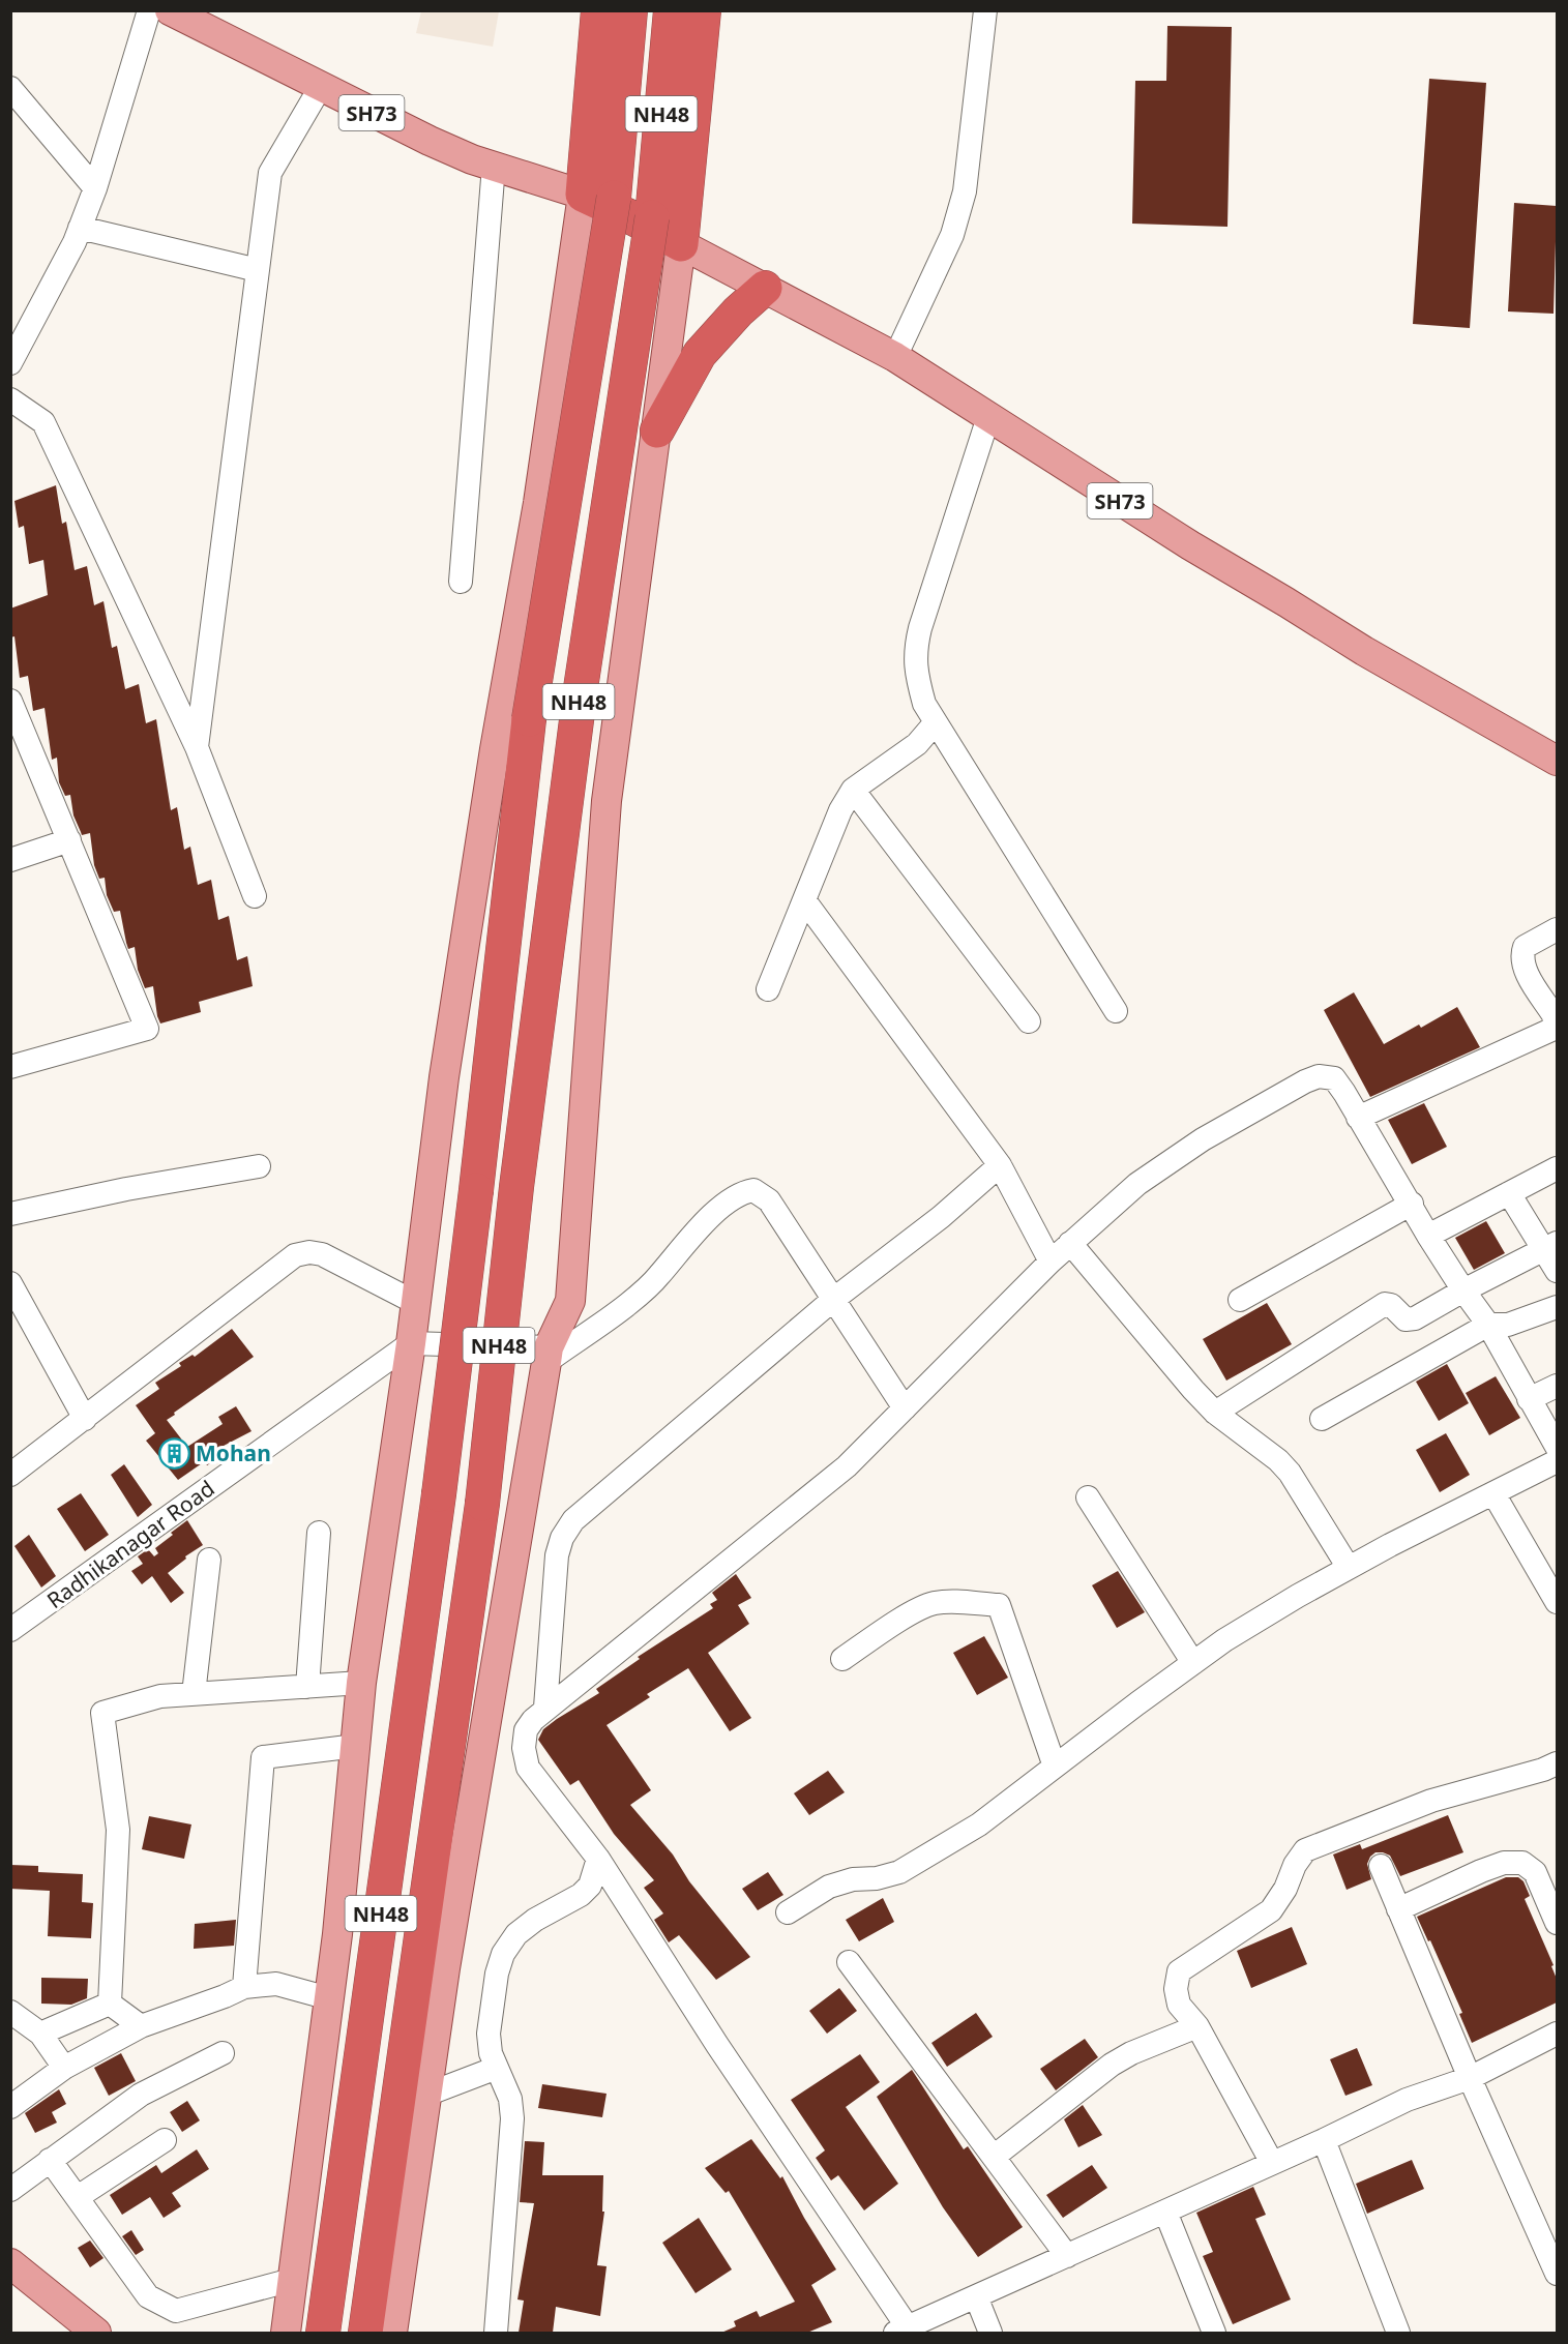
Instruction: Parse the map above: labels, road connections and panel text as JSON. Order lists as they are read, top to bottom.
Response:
{
  "streets": {
    "highway": ["SH73", "NH48"],
    "street": ["Radhikanagar Road"]
  },
  "places": {
    "building": ["Mohan"]
  }
}
